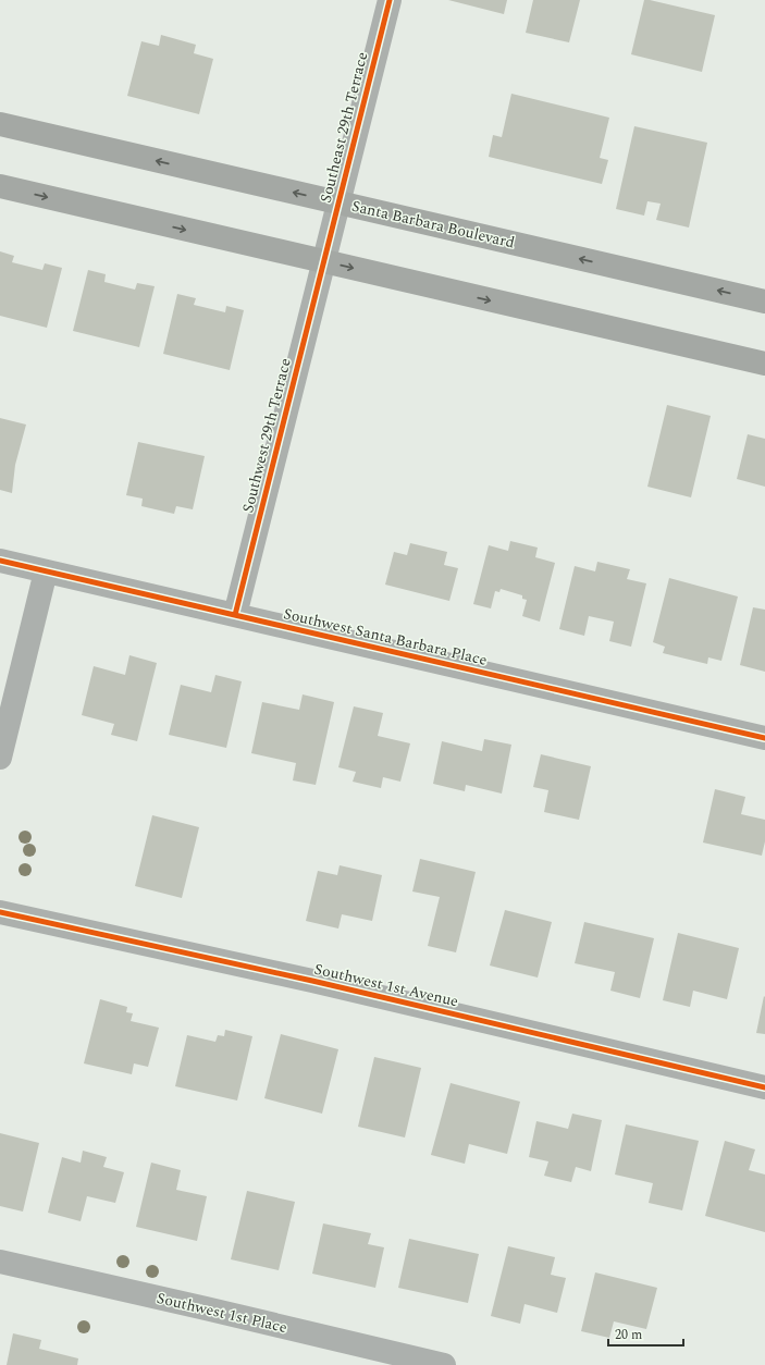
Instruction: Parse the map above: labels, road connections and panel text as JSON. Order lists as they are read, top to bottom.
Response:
{
  "streets": {
    "main road": ["Santa Barbara Boulevard"],
    "street": [
      "Southeast 29th Terrace",
      "Southwest 29th Terrace",
      "Southwest Santa Barbara Place",
      "Southwest 1st Avenue",
      "Southwest 1st Place"
    ]
  },
  "crossings": [
    ["Southeast 29th Terrace", "Santa Barbara Boulevard"],
    ["Southeast 29th Terrace", "Southwest 29th Terrace"],
    ["Southwest 29th Terrace", "Southwest Santa Barbara Place"]
  ],
  "scale_bar": "20 m"
}
